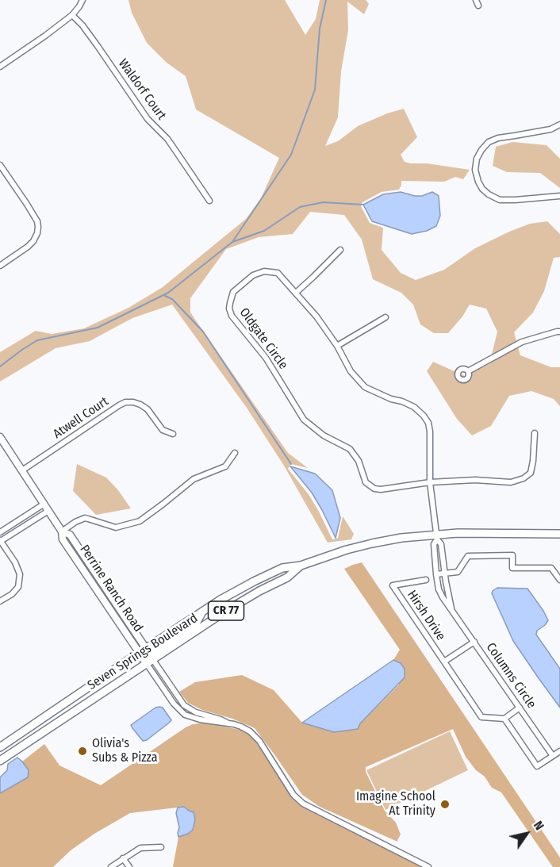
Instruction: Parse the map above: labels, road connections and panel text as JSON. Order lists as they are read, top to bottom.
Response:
{
  "streets": {
    "main road": ["CR 77", "Seven Springs Boulevard"],
    "street": [
      "Waldorf Court",
      "Oldgate Circle",
      "Atwell Court",
      "Perrine Ranch Road",
      "Hirsh Drive",
      "Columns Circle"
    ]
  },
  "crossings": [
    ["Oldgate Circle", "Seven Springs Boulevard"],
    ["Oldgate Circle", "Columns Circle"],
    ["Atwell Court", "Perrine Ranch Road"],
    ["Perrine Ranch Road", "Seven Springs Boulevard"],
    ["Seven Springs Boulevard", "Columns Circle"]
  ],
  "places": ["Olivia's Subs & Pizza", "Imagine School At Trinity"],
  "north": "top right"
}
